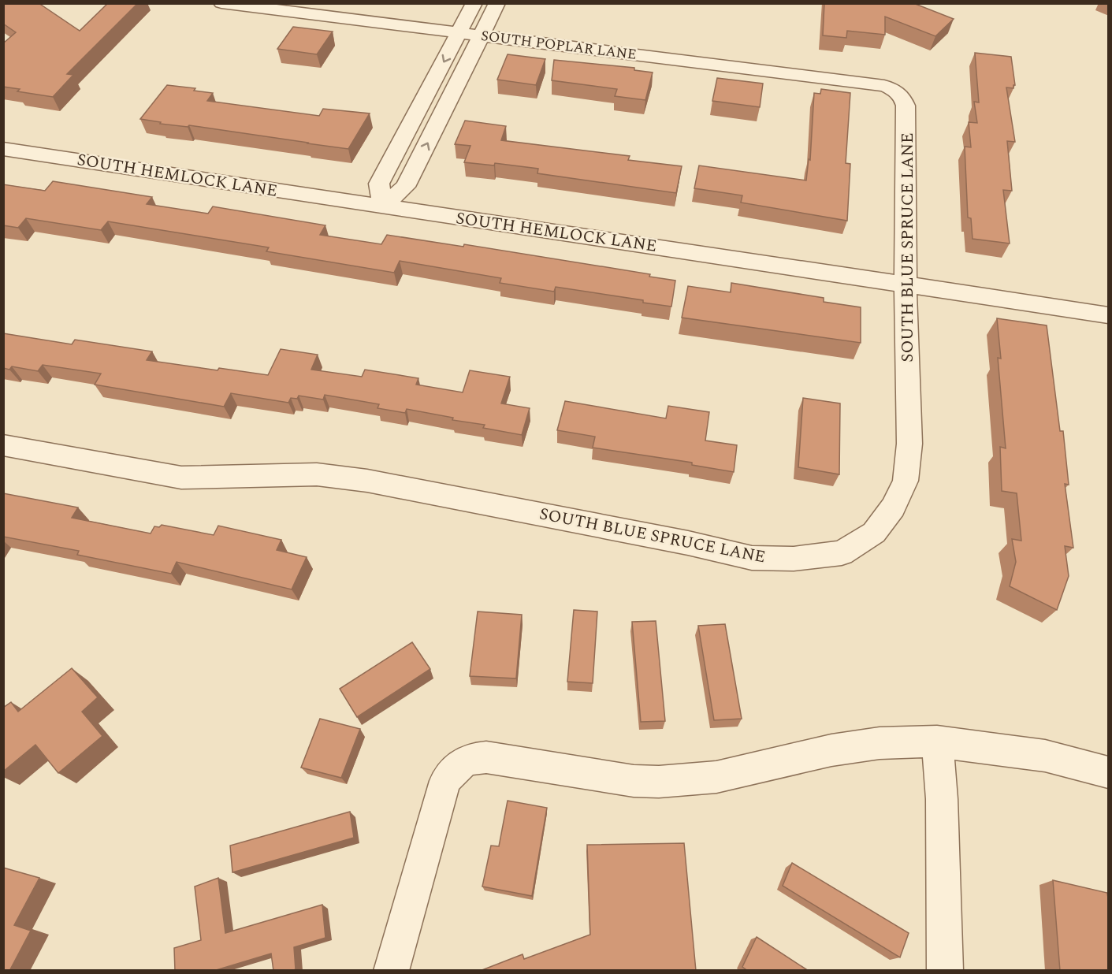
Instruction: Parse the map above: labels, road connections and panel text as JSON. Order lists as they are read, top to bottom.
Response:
{
  "streets": {
    "street": ["SOUTH POPLAR LANE", "SOUTH HEMLOCK LANE", "SOUTH BLUE SPRUCE LANE"]
  },
  "crossings": [
    ["SOUTH POPLAR LANE", "SOUTH BLUE SPRUCE LANE"],
    ["SOUTH HEMLOCK LANE", "SOUTH BLUE SPRUCE LANE"]
  ]
}
